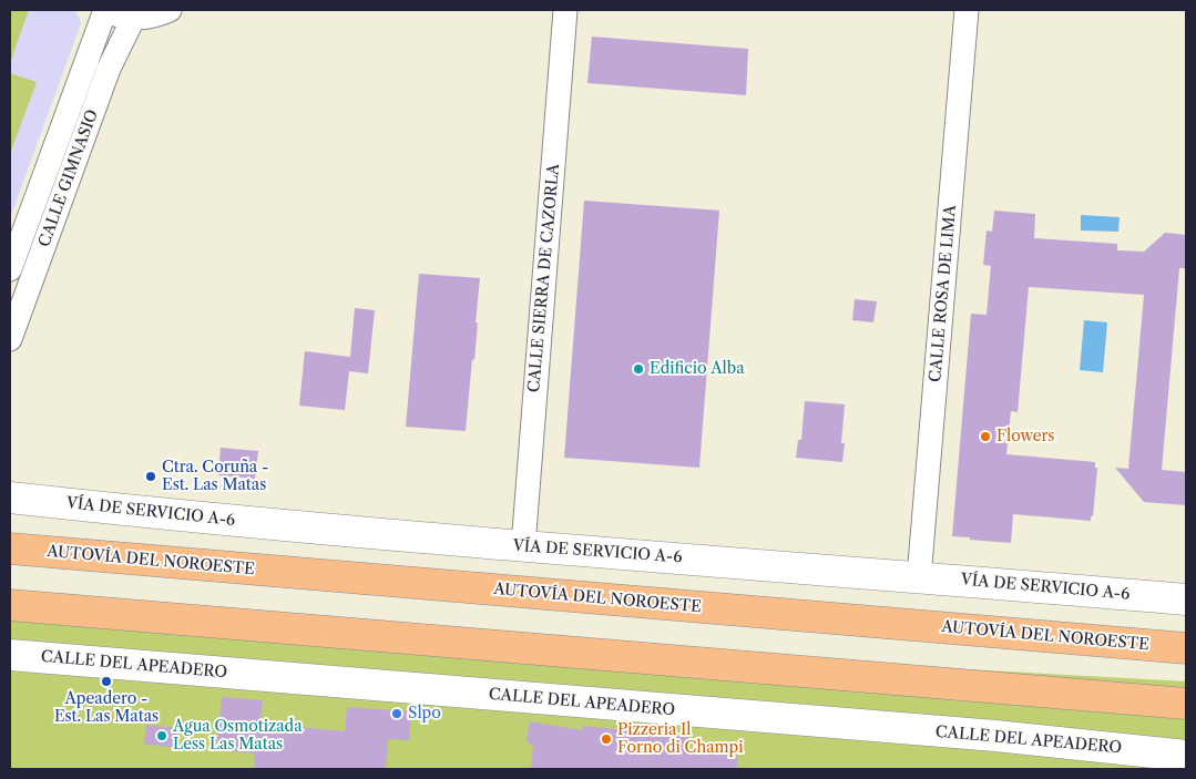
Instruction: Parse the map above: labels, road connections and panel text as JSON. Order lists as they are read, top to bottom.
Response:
{
  "streets": {
    "highway": ["AUTOVÍA DEL NOROESTE"],
    "street": [
      "CALLE GIMNASIO",
      "CALLE SIERRA DE CAZORLA",
      "CALLE ROSA DE LIMA",
      "VÍA DE SERVICIO A-6",
      "CALLE DEL APEADERO"
    ]
  },
  "crossings": [
    ["CALLE SIERRA DE CAZORLA", "VÍA DE SERVICIO A-6"],
    ["CALLE ROSA DE LIMA", "VÍA DE SERVICIO A-6"]
  ],
  "places": [
    "Edificio Alba",
    "Flowers",
    "Ctra. Coruña - Est. Las Matas",
    "Apeadero - Est. Las Matas",
    "Slpo",
    "Agua Osmotizada Less Las Matas",
    "Pizzeria Il Forno di Champi"
  ]
}
